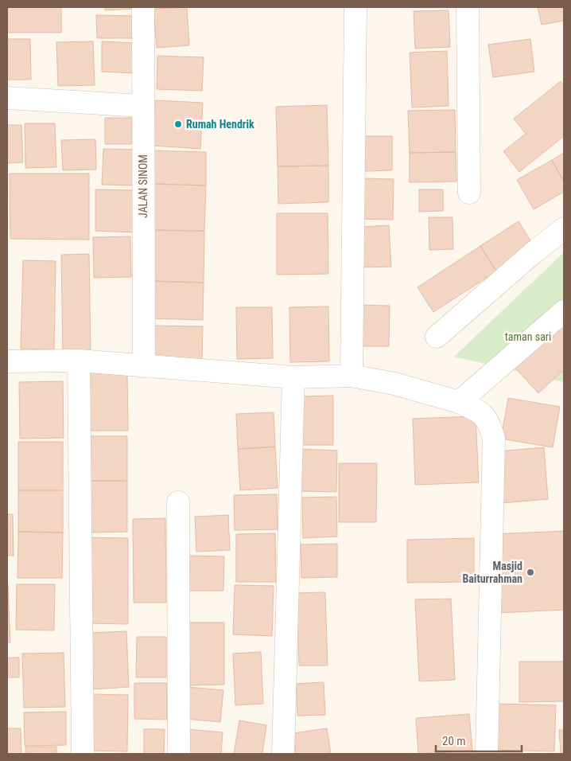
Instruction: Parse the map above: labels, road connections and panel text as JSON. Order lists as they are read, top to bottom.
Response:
{
  "streets": {
    "street": ["JALAN SINOM"]
  },
  "parks": ["taman sari"],
  "places": ["Rumah Hendrik", "Masjid Baiturrahman"],
  "scale_bar": "20 m"
}
